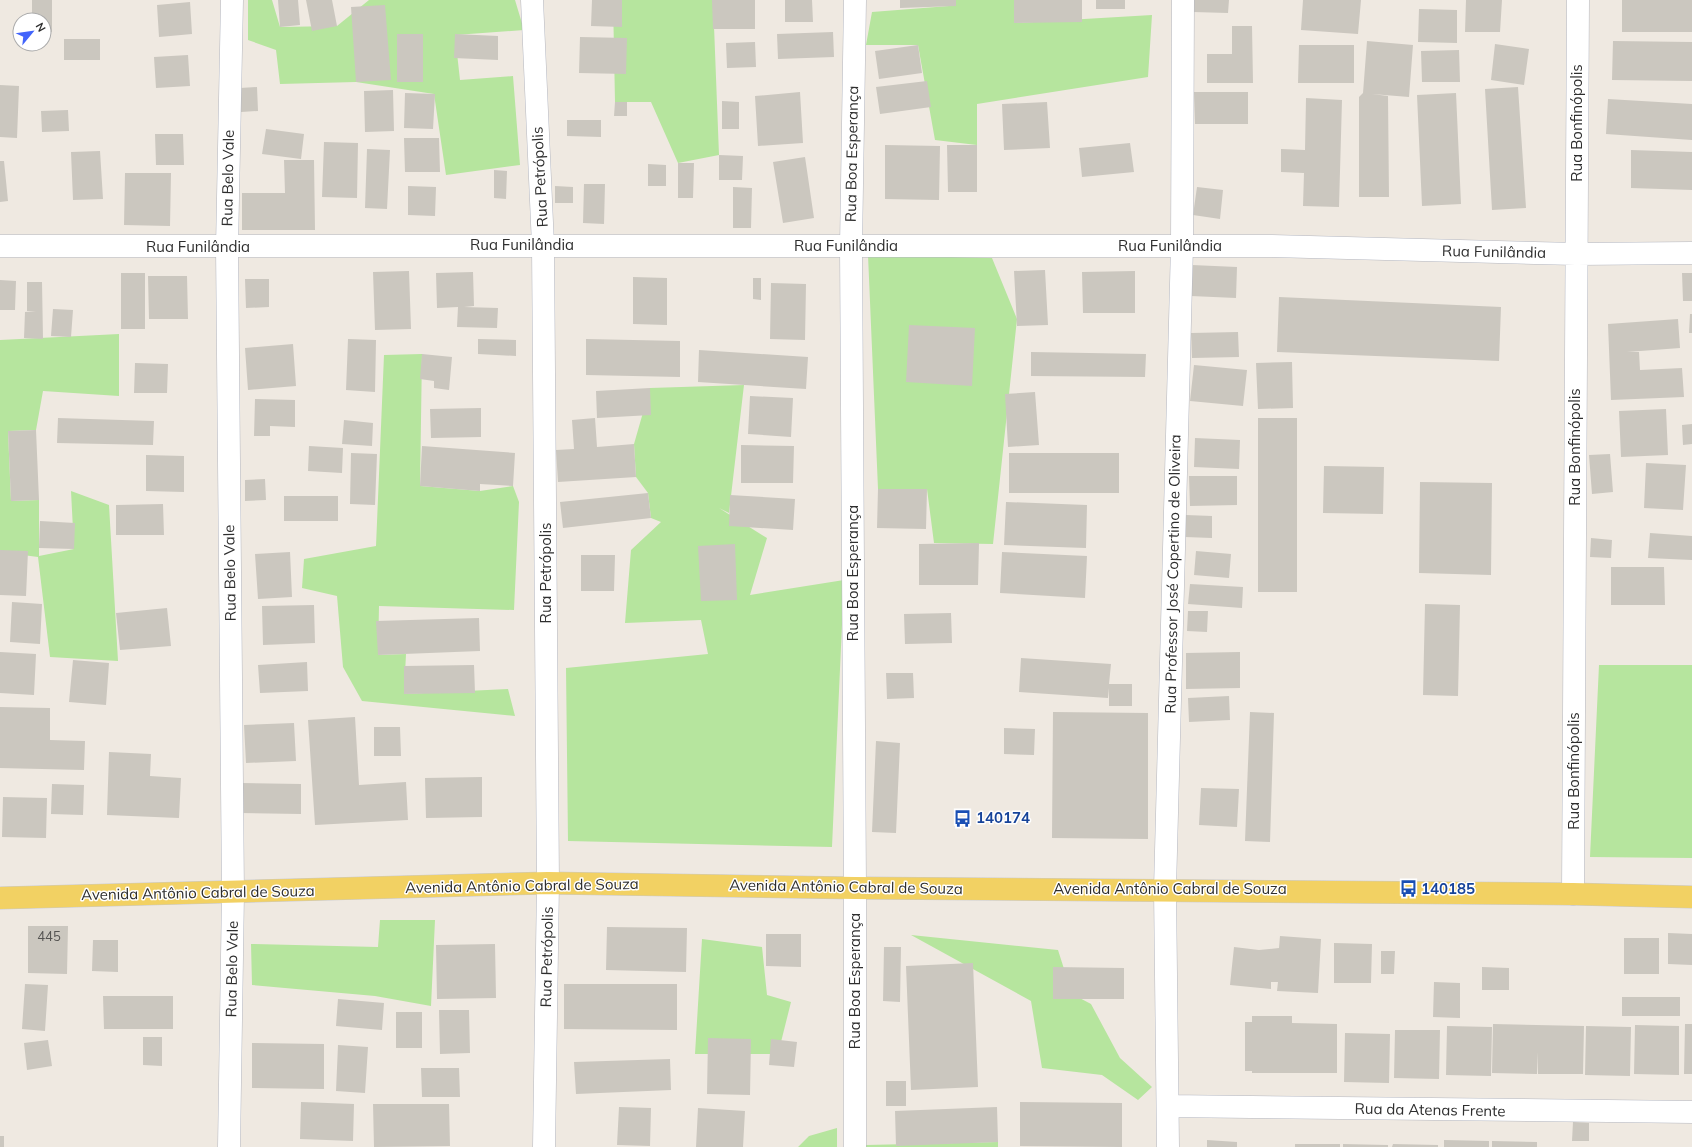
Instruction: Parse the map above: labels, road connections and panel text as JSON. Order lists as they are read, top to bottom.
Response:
{
  "streets": {
    "main road": ["Avenida Antônio Cabral de Souza"],
    "street": [
      "Rua Bonfinópolis",
      "Rua Boa Esperança",
      "Rua Petrópolis",
      "Rua Belo Vale",
      "Rua Funilândia",
      "Rua Professor José Copertino de Oliveira",
      "Rua da Atenas Frente"
    ]
  },
  "crossings": [
    ["Rua Bonfinópolis", "Rua Funilândia"],
    ["Rua Bonfinópolis", "Avenida Antônio Cabral de Souza"],
    ["Rua Boa Esperança", "Rua Funilândia"],
    ["Rua Boa Esperança", "Avenida Antônio Cabral de Souza"],
    ["Rua Petrópolis", "Rua Funilândia"],
    ["Rua Petrópolis", "Avenida Antônio Cabral de Souza"],
    ["Rua Belo Vale", "Rua Funilândia"],
    ["Rua Belo Vale", "Avenida Antônio Cabral de Souza"],
    ["Rua Funilândia", "Rua Professor José Copertino de Oliveira"],
    ["Rua Professor José Copertino de Oliveira", "Avenida Antônio Cabral de Souza"],
    ["Rua Professor José Copertino de Oliveira", "Rua da Atenas Frente"]
  ],
  "places": {
    "bus stop": ["140174", "140185"]
  },
  "house_numbers": ["445"],
  "north": "top right"
}
